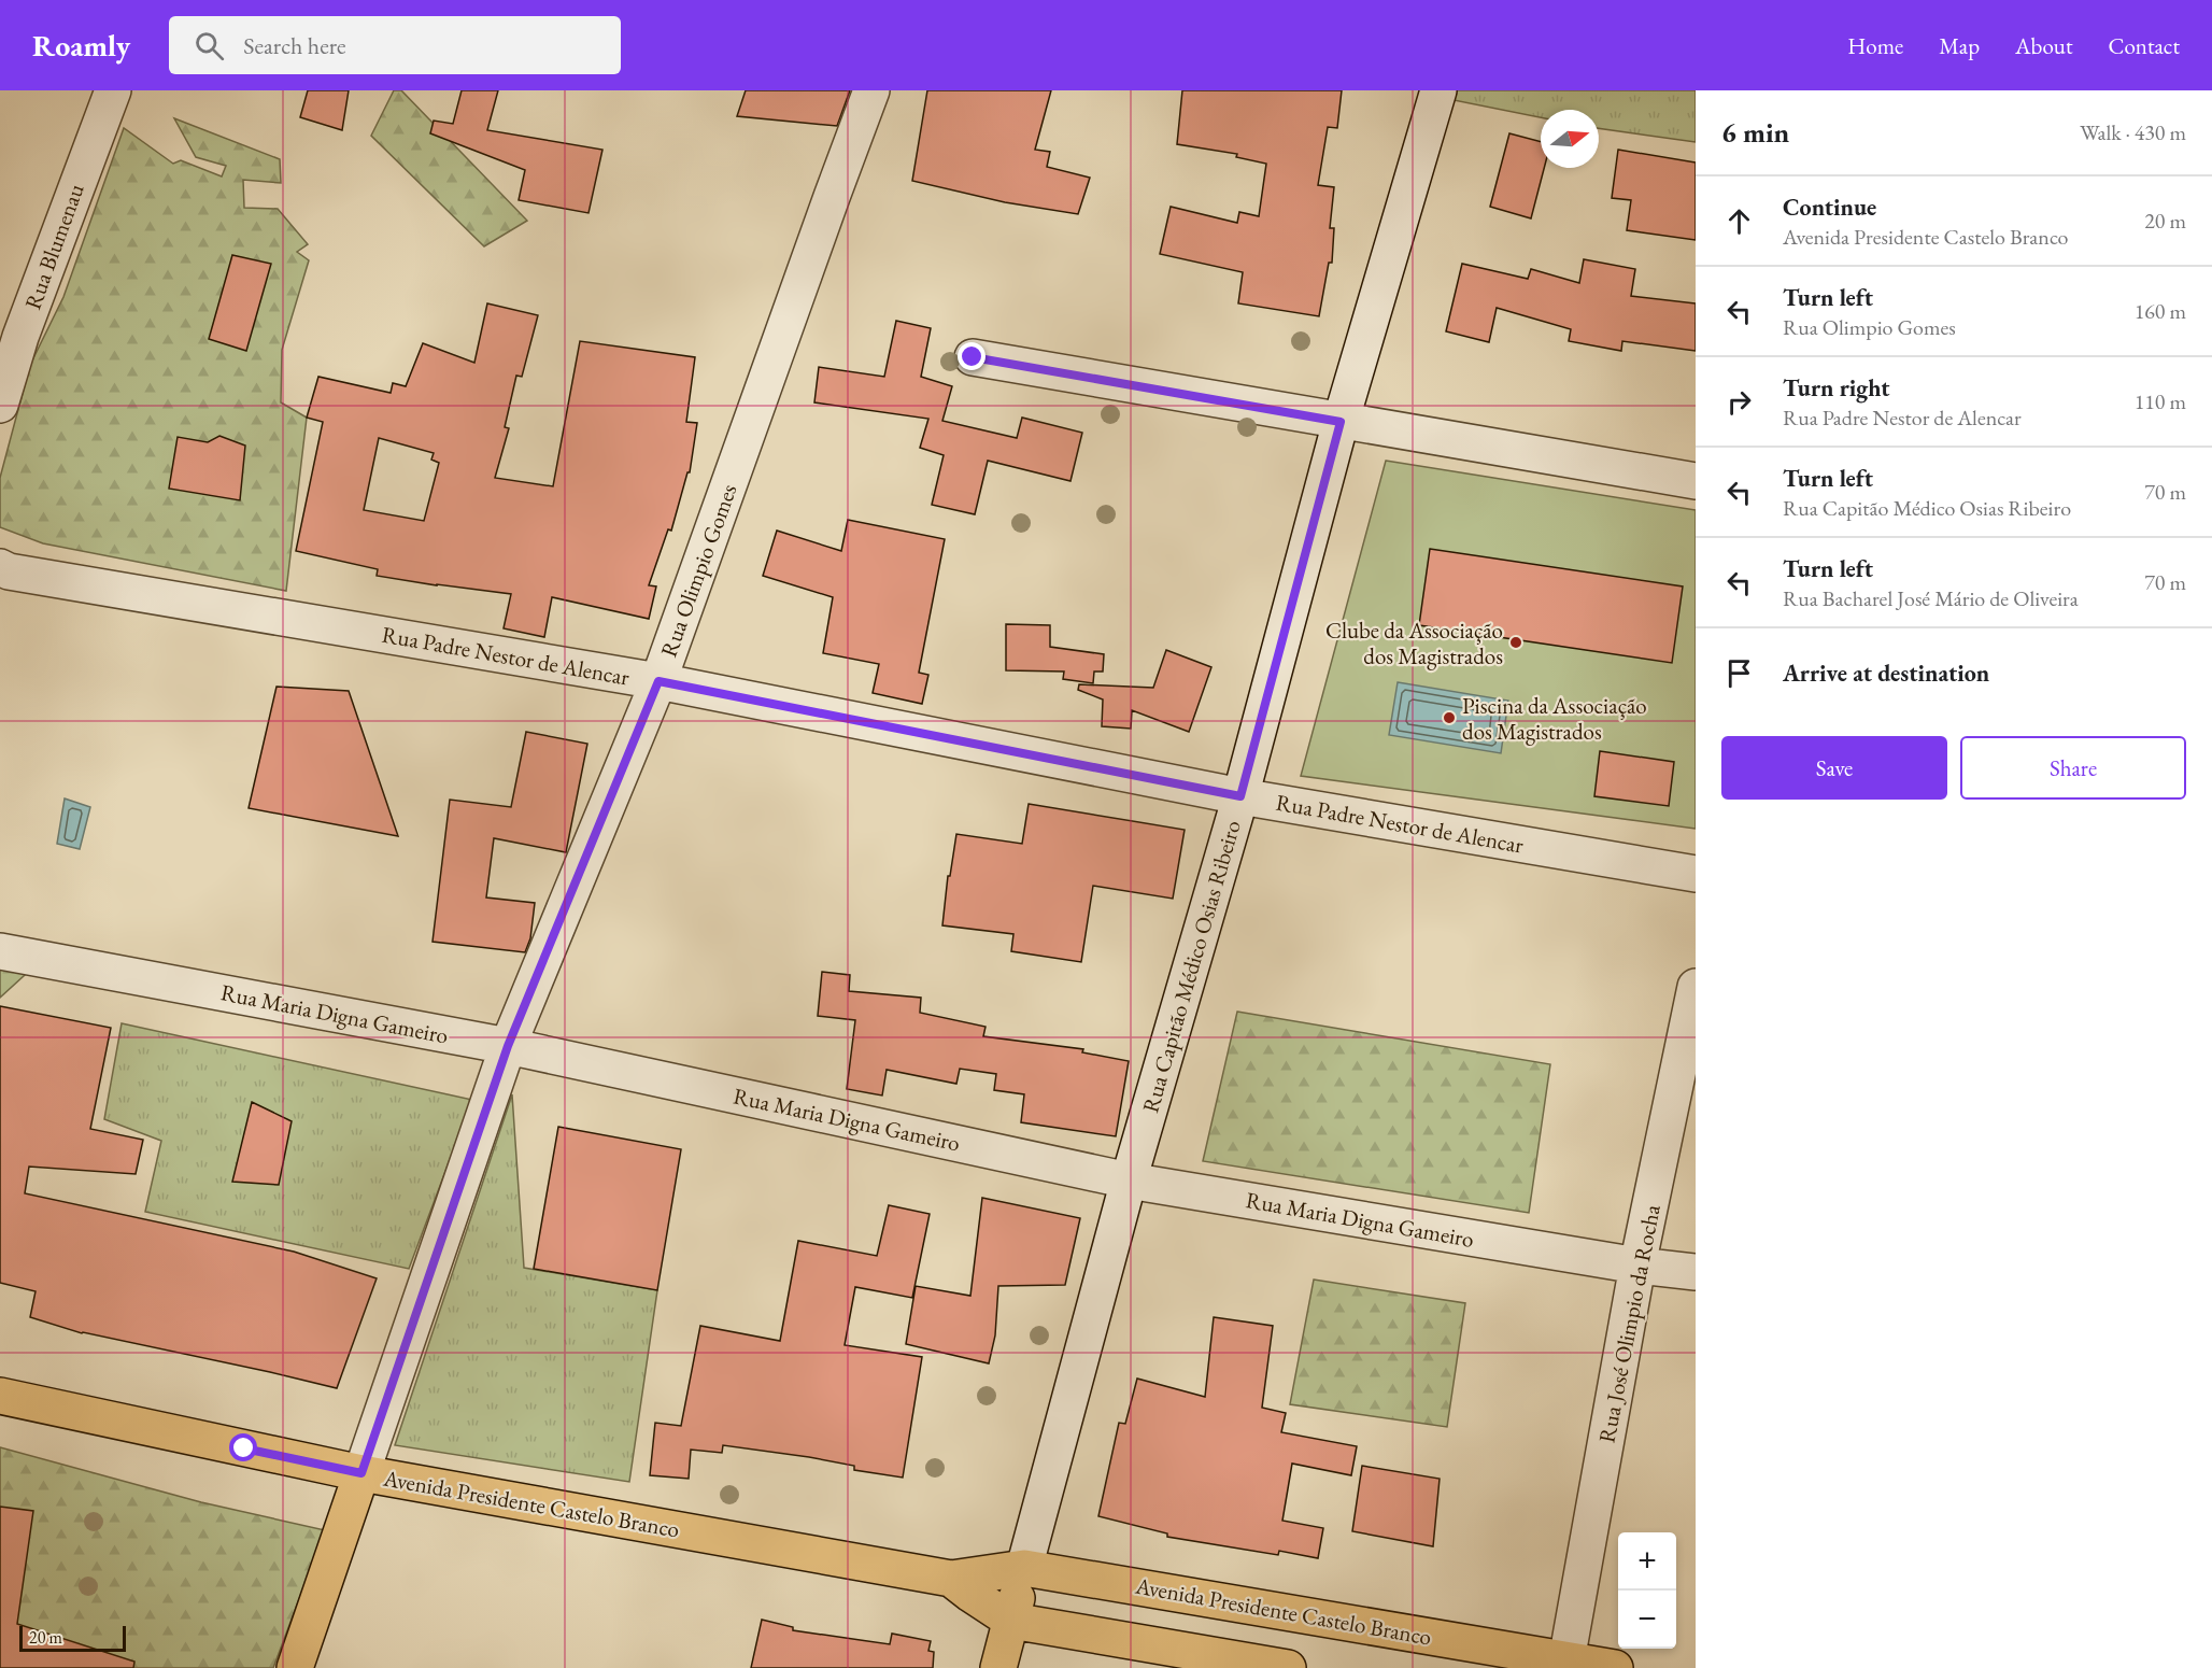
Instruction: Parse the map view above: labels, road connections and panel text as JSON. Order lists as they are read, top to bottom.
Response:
{
  "streets": {
    "main road": ["Rua Olimpio Gomes", "Rua Capitão Médico Osias Ribeiro", "Avenida Presidente Castelo Branco"],
    "street": [
      "Rua Blumenau",
      "Rua Padre Nestor de Alencar",
      "Rua Maria Digna Gameiro",
      "Rua José Olimpio da Rocha"
    ]
  },
  "crossings": [
    ["Rua Olimpio Gomes", "Rua Padre Nestor de Alencar"],
    ["Rua Olimpio Gomes", "Rua Maria Digna Gameiro"],
    ["Rua Olimpio Gomes", "Avenida Presidente Castelo Branco"],
    ["Rua Padre Nestor de Alencar", "Rua Capitão Médico Osias Ribeiro"],
    ["Rua Capitão Médico Osias Ribeiro", "Rua Maria Digna Gameiro"],
    ["Rua Capitão Médico Osias Ribeiro", "Avenida Presidente Castelo Branco"],
    ["Rua Maria Digna Gameiro", "Rua José Olimpio da Rocha"],
    ["Rua José Olimpio da Rocha", "Avenida Presidente Castelo Branco"]
  ],
  "places": ["Clube da Associação dos Magistrados", "Piscina da Associação dos Magistrados"],
  "scale_bar": "20 m",
  "north": "right",
  "page": {
    "header": "Roamly",
    "search": "Search here",
    "nav": [
      "Home",
      "Map",
      "About",
      "Contact"
    ],
    "heading": ["6 min", "Walk · 430 m"],
    "list": [
      ["Continue", "Avenida Presidente Castelo Branco", "20 m"],
      ["Turn left", "Rua Olimpio Gomes", "160 m"],
      ["Turn right", "Rua Padre Nestor de Alencar", "110 m"],
      ["Turn left", "Rua Capitão Médico Osias Ribeiro", "70 m"],
      ["Turn left", "Rua Bacharel José Mário de Oliveira", "70 m"],
      "Arrive at destination"
    ],
    "buttons": ["Save", "Share"],
    "map_buttons": ["+", "−"],
    "scale": "20 m"
  }
}
